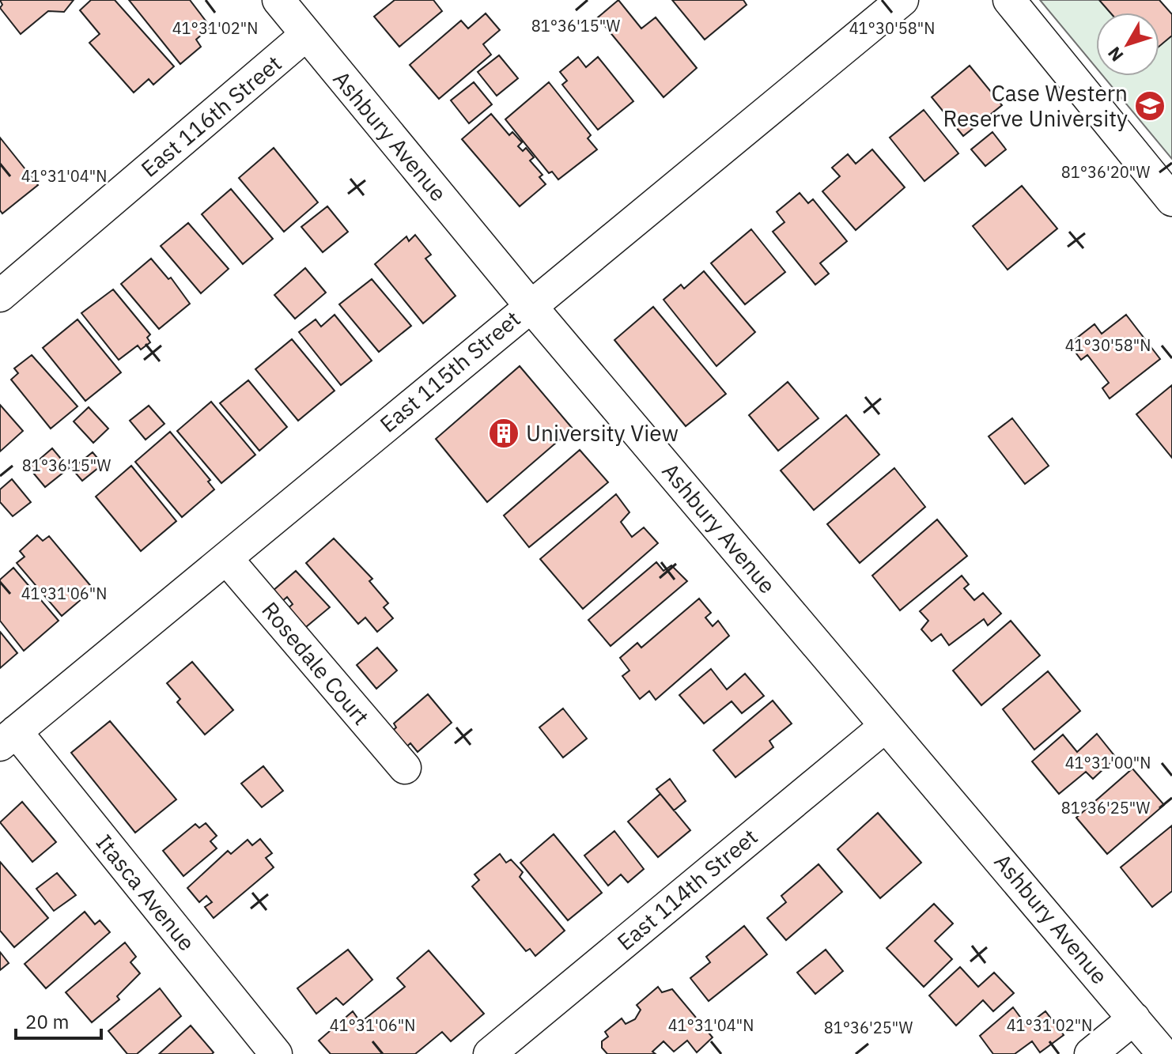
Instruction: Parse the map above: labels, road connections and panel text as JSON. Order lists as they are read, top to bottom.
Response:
{
  "streets": {
    "street": [
      "East 116th Street",
      "Ashbury Avenue",
      "East 115th Street",
      "Rosedale Court",
      "East 114th Street",
      "Itasca Avenue"
    ]
  },
  "crossings": [
    ["East 116th Street", "Ashbury Avenue"],
    ["Ashbury Avenue", "East 115th Street"],
    ["Ashbury Avenue", "East 114th Street"],
    ["East 115th Street", "Rosedale Court"],
    ["East 115th Street", "Itasca Avenue"]
  ],
  "places": {
    "school or university": ["Case Western Reserve University"],
    "building": ["University View"]
  },
  "scale_bar": "20 m",
  "north": "bottom left",
  "coordinates": [
    "81°36'15\"W",
    "41°31'02\"N",
    "41°30'58\"N",
    "81°36'20\"W",
    "41°31'04\"N",
    "41°31'06\"N",
    "41°31'00\"N",
    "81°36'25\"W"
  ]
}
